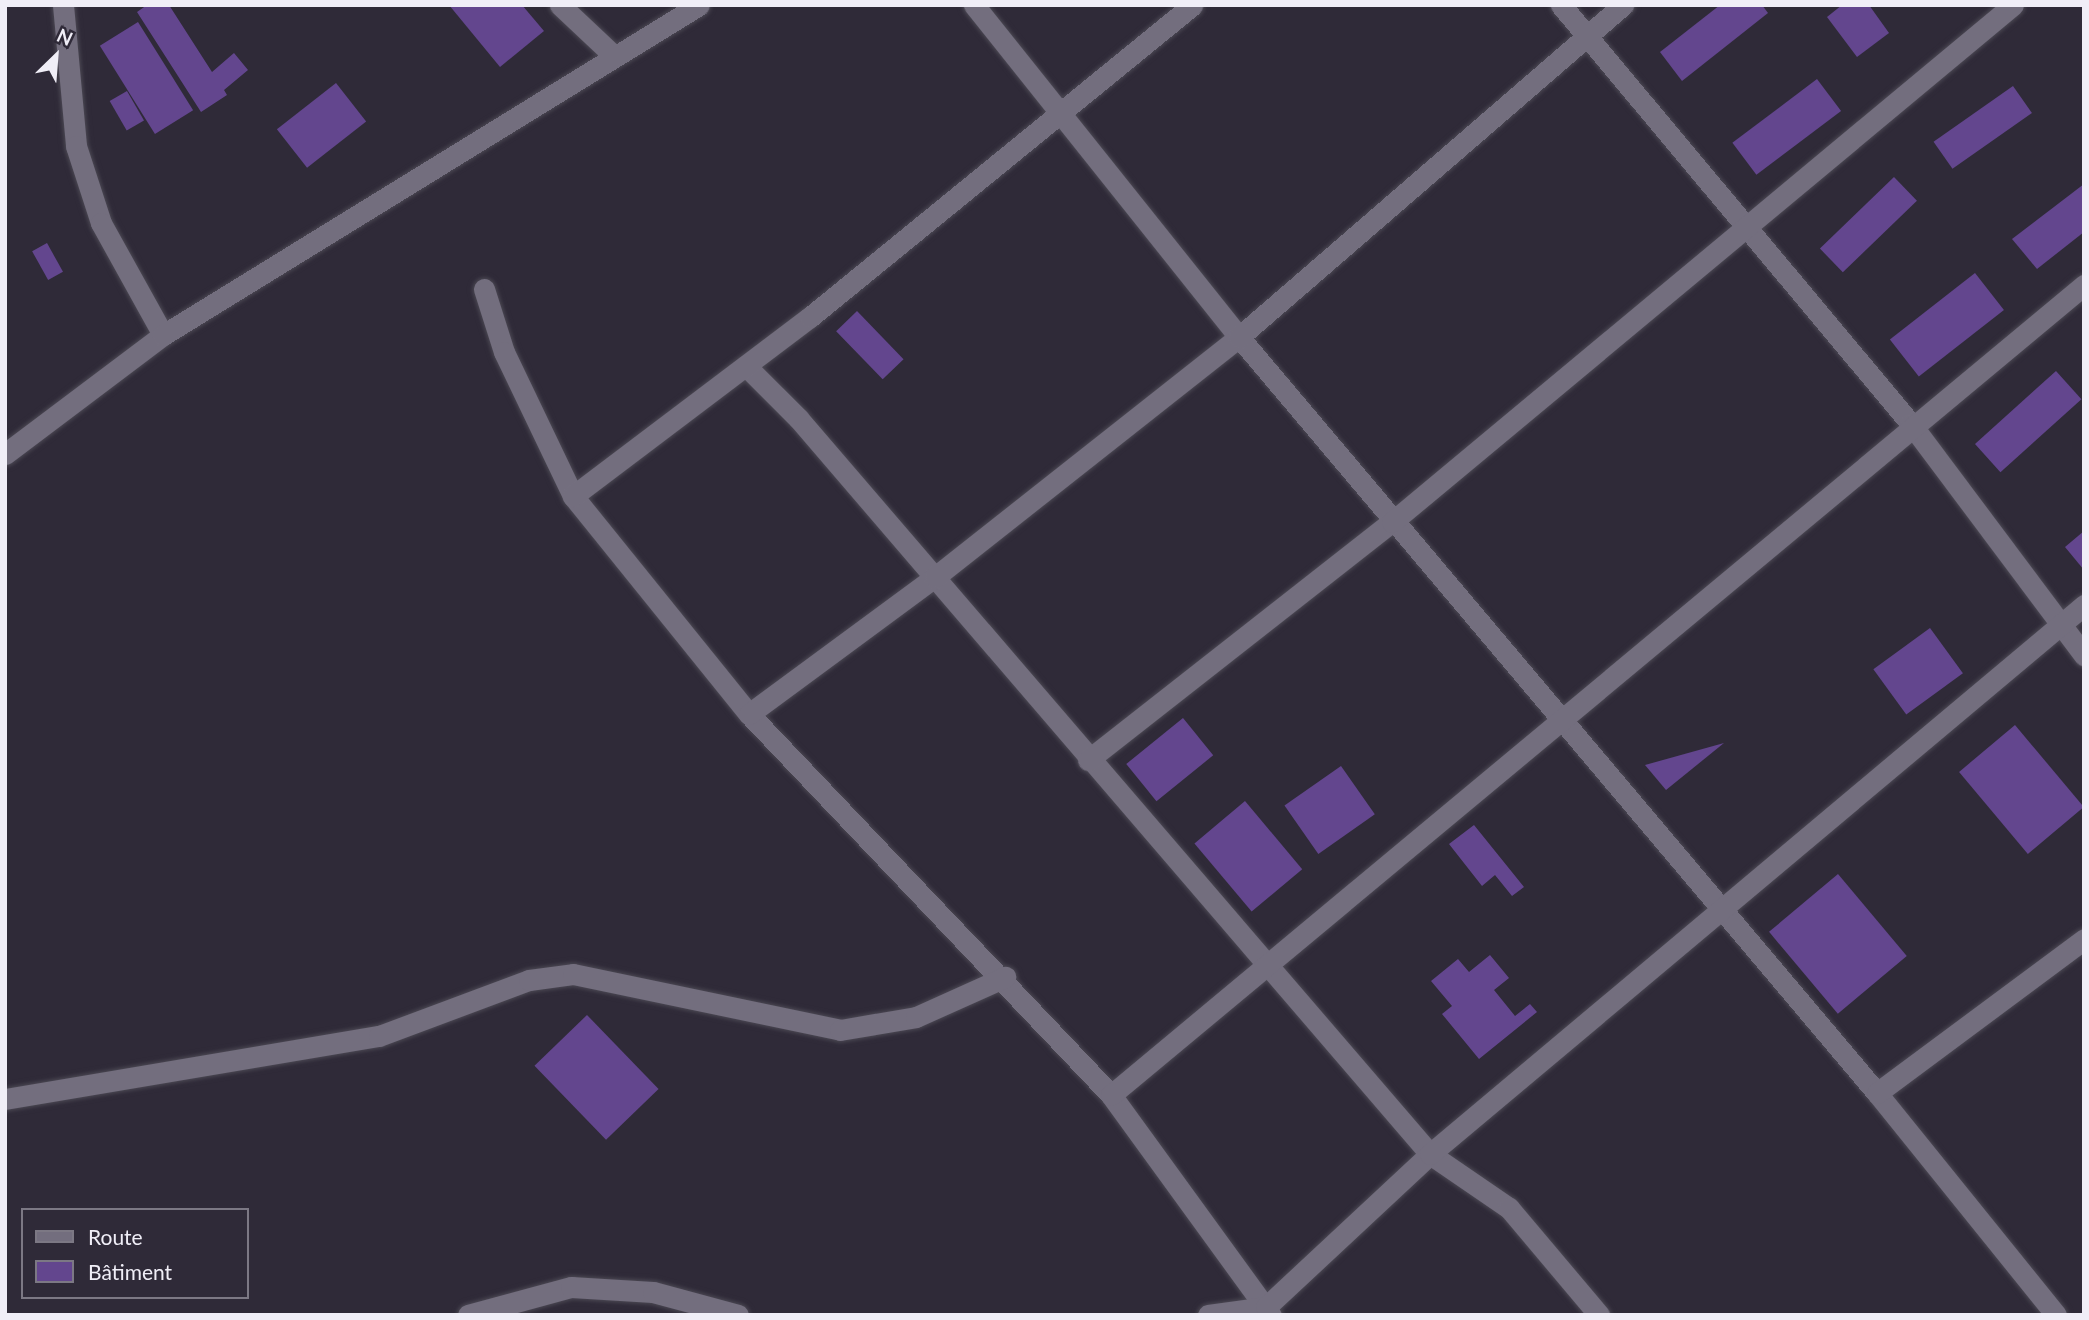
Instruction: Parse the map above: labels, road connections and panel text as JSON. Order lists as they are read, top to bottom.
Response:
{
  "legend": ["Route", "Bâtiment"],
  "north": "top right"
}
